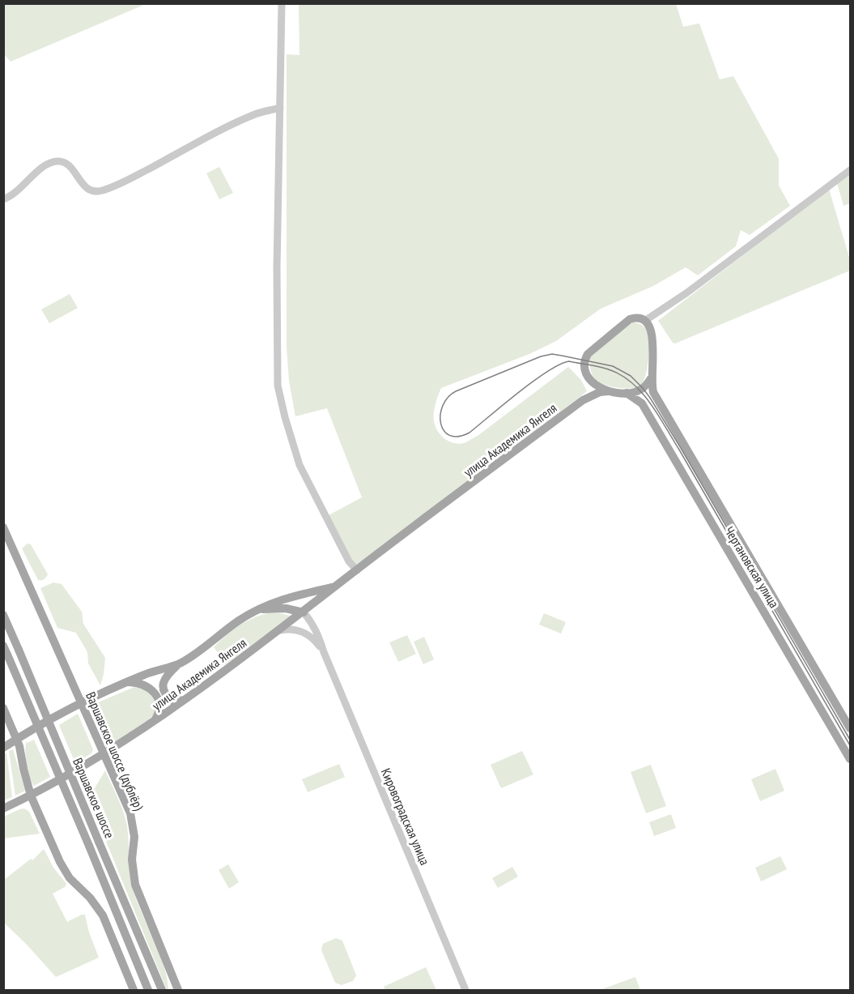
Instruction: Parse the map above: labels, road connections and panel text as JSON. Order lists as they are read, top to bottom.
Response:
{
  "streets": {
    "main road": [
      "улица Академика Янгеля",
      "Чертановская улица",
      "Варшавское шоссе (дублёр)",
      "Варшавское шоссе"
    ],
    "street": ["Кировоградская улица"]
  },
  "crossings": [
    ["улица Академика Янгеля", "Чертановская улица"],
    ["улица Академика Янгеля", "Варшавское шоссе (дублёр)"],
    ["улица Академика Янгеля", "Кировоградская улица"]
  ]
}
